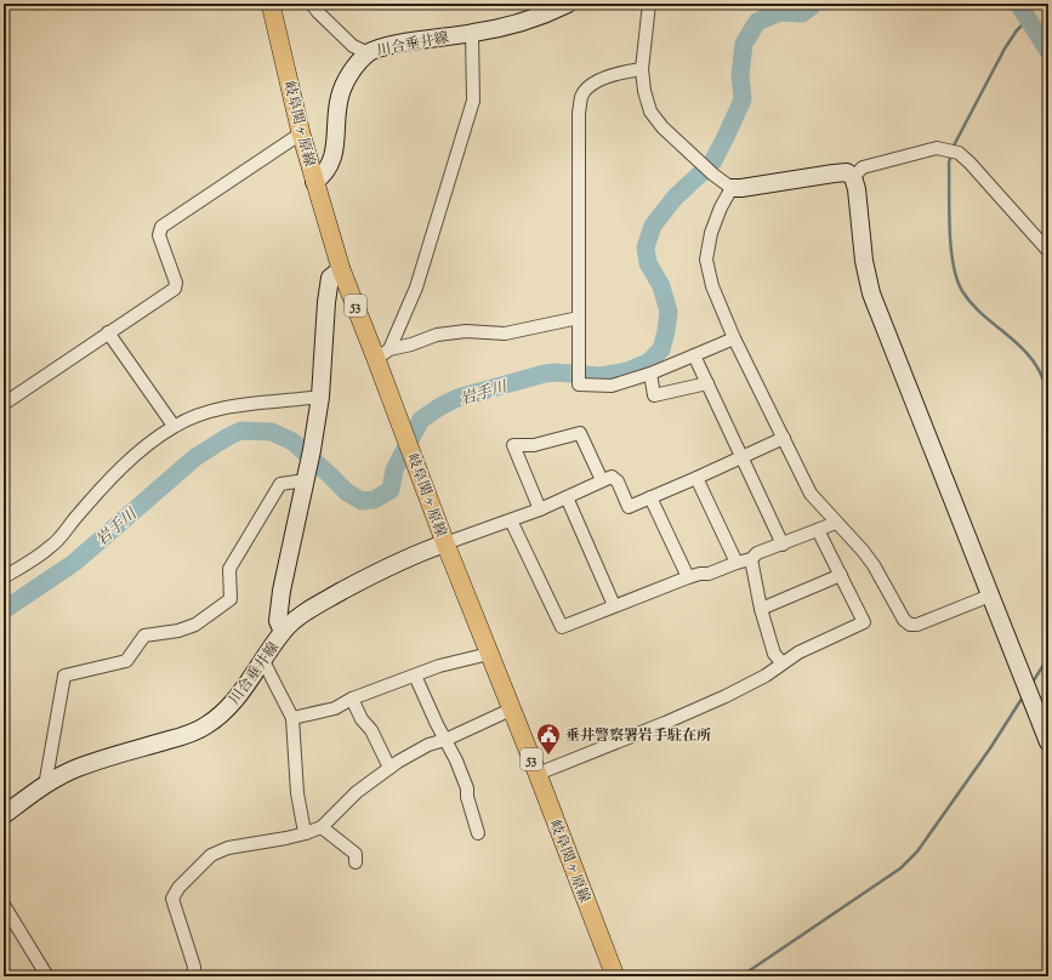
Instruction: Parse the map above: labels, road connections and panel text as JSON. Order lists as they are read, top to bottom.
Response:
{
  "streets": {
    "main road": ["岐阜関ヶ原線", "53"],
    "street": ["川合垂井線"]
  },
  "crossings": [
    ["川合垂井線", "岐阜関ヶ原線"]
  ],
  "water": ["岩手川"],
  "places": {
    "public building": ["垂井警察署岩手駐在所"]
  }
}
